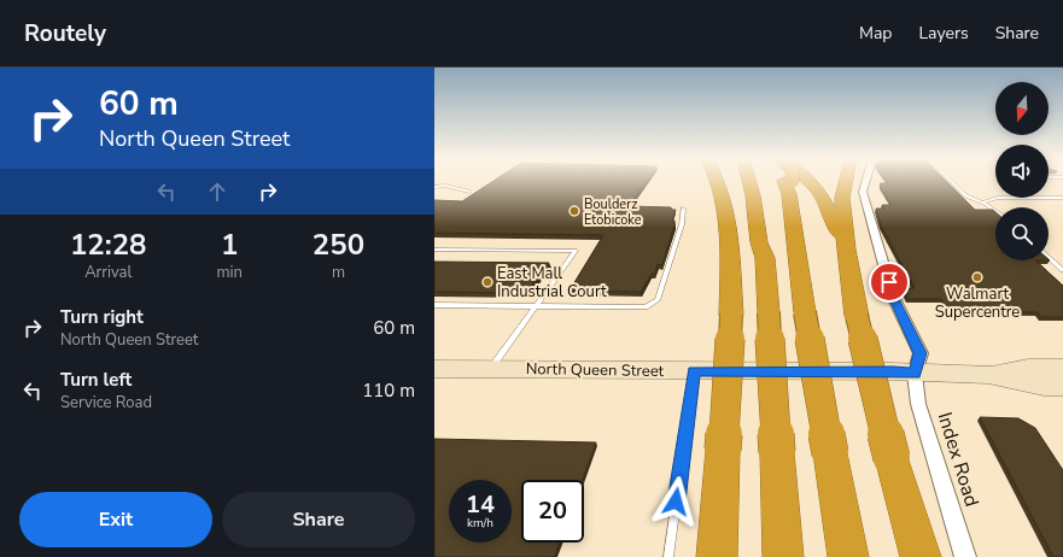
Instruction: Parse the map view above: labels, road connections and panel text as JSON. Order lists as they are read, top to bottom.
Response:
{
  "streets": {
    "main road": ["North Queen Street"],
    "street": ["Index Road"]
  },
  "crossings": [
    ["North Queen Street", "Index Road"]
  ],
  "places": ["Boulderz Etobicoke", "Walmart Supercentre", "East Mall Industrial Court"],
  "north": "bottom",
  "page": {
    "header": "Routely",
    "nav": ["Map", "Layers", "Share"],
    "turn": ["60 m", "North Queen Street"],
    "eta": [
      "12:28",
      "Arrival",
      "1",
      "min",
      "250",
      "m"
    ],
    "list": [
      {
        "name": "Turn right",
        "note": "North Queen Street",
        "value": "60 m"
      },
      {
        "name": "Turn left",
        "note": "Service Road",
        "value": "110 m"
      }
    ],
    "speed": "14 km/h",
    "limit": "20",
    "buttons": ["Exit", "Share"]
  }
}
